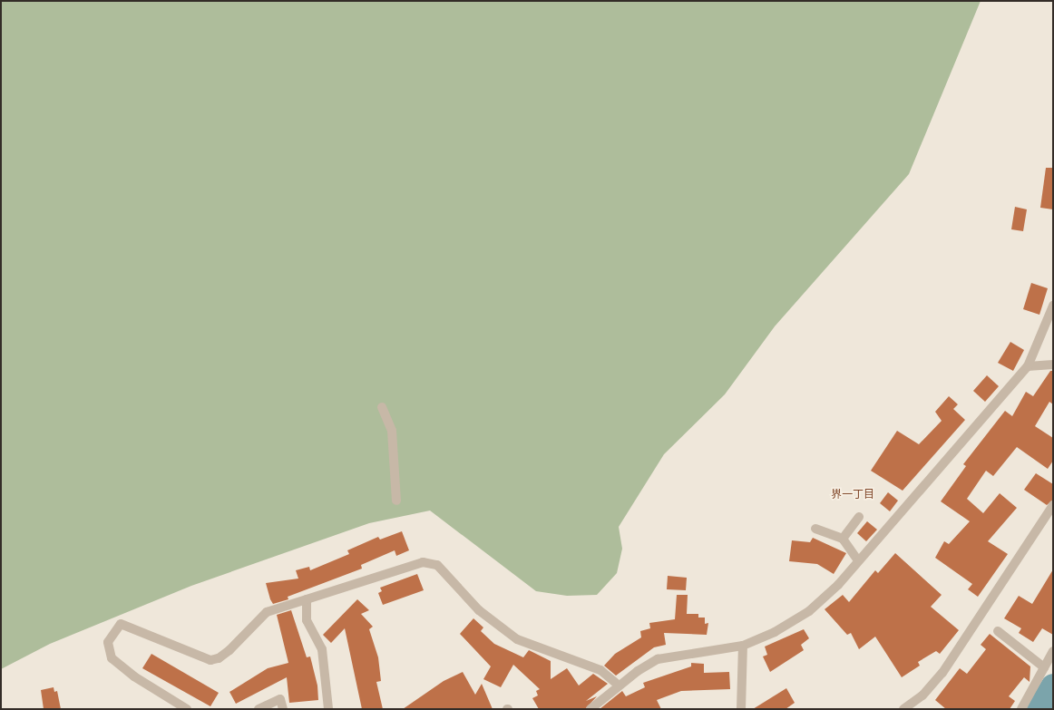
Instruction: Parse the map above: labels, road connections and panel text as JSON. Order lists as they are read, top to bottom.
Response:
{
  "districts": ["界一丁目"]
}
